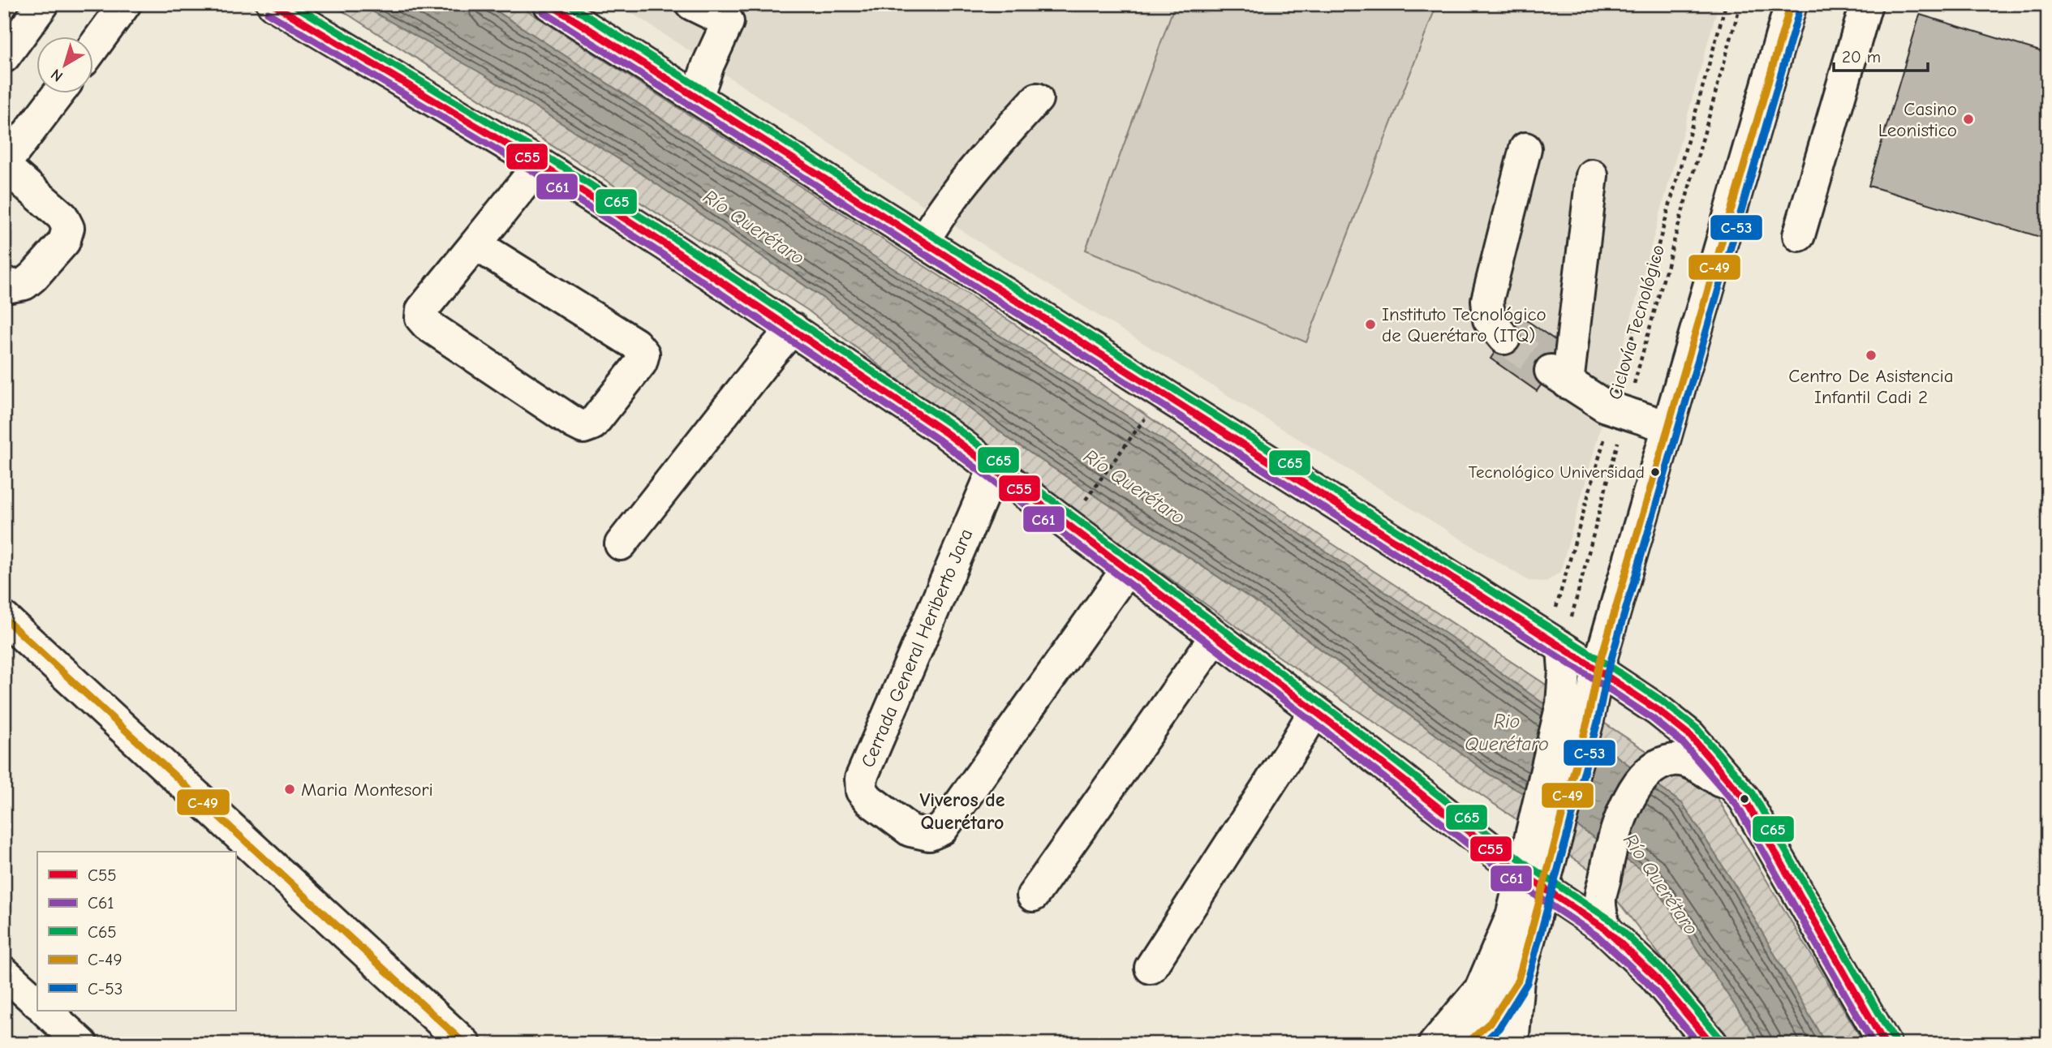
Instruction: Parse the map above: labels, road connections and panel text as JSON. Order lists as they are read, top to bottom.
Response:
{
  "streets": {
    "main road": ["Cerrada General Heriberto Jara"],
    "path": ["Ciclovía Tecnológico"]
  },
  "districts": ["Viveros de Querétaro"],
  "water": ["Río Querétaro", "Rio Querétaro"],
  "places": [
    "Casino Leonistico",
    "Instituto Tecnológico de Querétaro (ITQ)",
    "Centro De Asistencia Infantil Cadi 2",
    "Tecnológico Universidad",
    "Maria Montesori"
  ],
  "lines": [
    "transit line C55",
    "transit line C65",
    "transit line C-49",
    "transit line C-53",
    "transit line C61"
  ],
  "legend": [
    "C55",
    "C61",
    "C65",
    "C-49",
    "C-53"
  ],
  "scale_bar": "20 m",
  "north": "bottom left"
}
